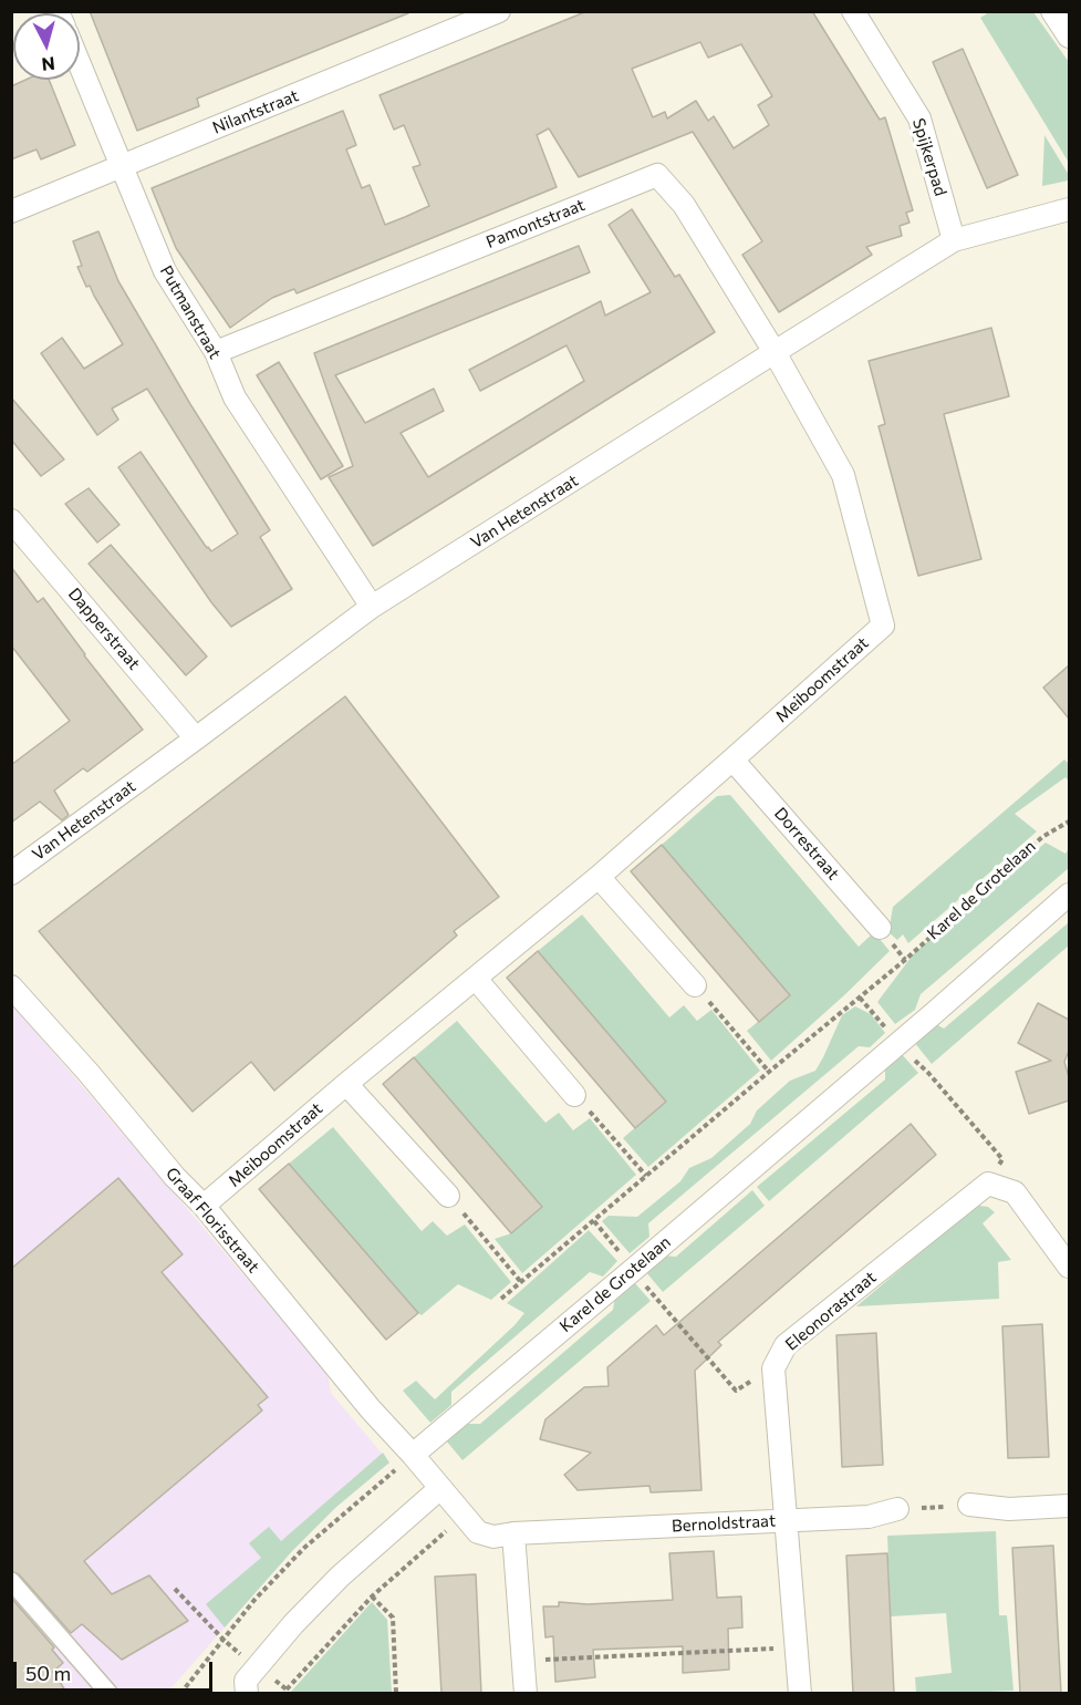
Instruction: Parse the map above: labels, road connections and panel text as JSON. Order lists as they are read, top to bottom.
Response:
{
  "streets": {
    "street": [
      "Nilantstraat",
      "Spijkerpad",
      "Pamontstraat",
      "Putmanstraat",
      "Van Hetenstraat",
      "Dapperstraat",
      "Meiboomstraat",
      "Dorrestraat",
      "Karel de Grotelaan",
      "Graaf Florisstraat",
      "Eleonorastraat",
      "Bernoldstraat"
    ]
  },
  "crossings": [
    ["Nilantstraat", "Putmanstraat"],
    ["Spijkerpad", "Van Hetenstraat"],
    ["Pamontstraat", "Putmanstraat"],
    ["Pamontstraat", "Van Hetenstraat"],
    ["Pamontstraat", "Meiboomstraat"],
    ["Putmanstraat", "Van Hetenstraat"],
    ["Van Hetenstraat", "Dapperstraat"],
    ["Van Hetenstraat", "Meiboomstraat"],
    ["Meiboomstraat", "Dorrestraat"],
    ["Meiboomstraat", "Graaf Florisstraat"],
    ["Karel de Grotelaan", "Graaf Florisstraat"],
    ["Karel de Grotelaan", "Bernoldstraat"],
    ["Graaf Florisstraat", "Bernoldstraat"]
  ],
  "scale_bar": "50 m",
  "north": "bottom"
}
